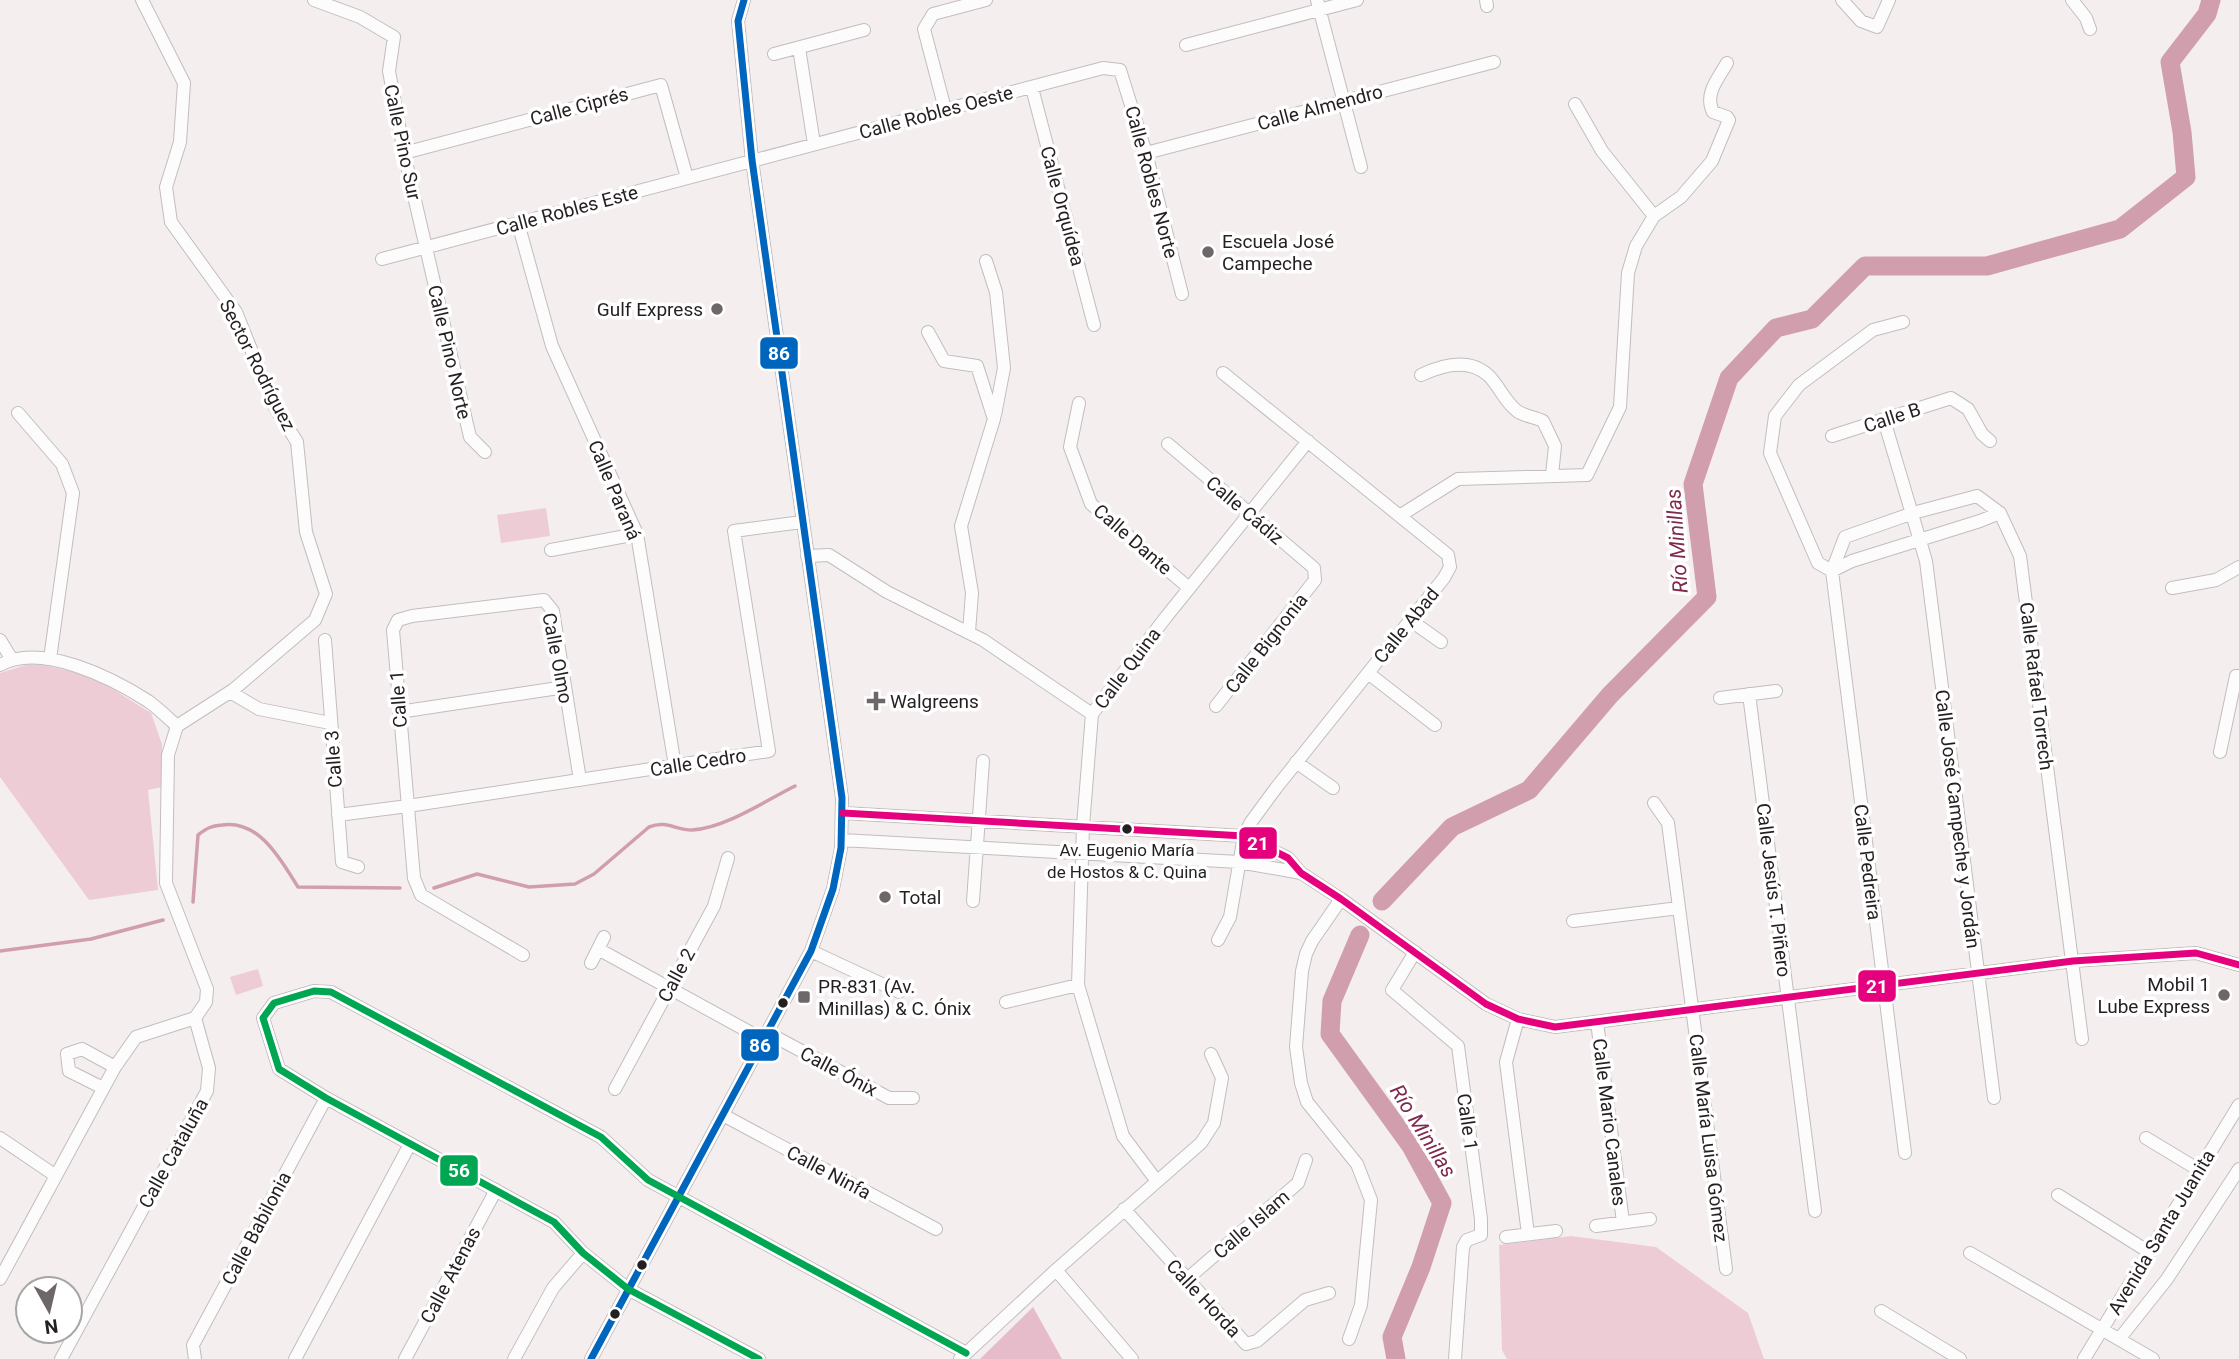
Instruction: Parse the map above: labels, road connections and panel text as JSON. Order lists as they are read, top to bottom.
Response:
{
  "streets": {
    "street": [
      "Calle Ciprés",
      "Calle Almendro",
      "Calle Robles Oeste",
      "Calle Pino Sur",
      "Calle Robles Norte",
      "Calle Orquídea",
      "Calle Robles Este",
      "Calle Pino Norte",
      "Sector Rodríguez",
      "Calle B",
      "Calle Paraná",
      "Calle Cádiz",
      "Calle Dante",
      "Calle Abad",
      "Calle Bignonia",
      "Calle Olmo",
      "Calle Quina",
      "Calle Rafael Torrech",
      "Calle 1",
      "Calle 3",
      "Calle Cedro",
      "Calle José Campeche y Jordán",
      "Calle Pedreira",
      "Calle Jesús T. Piñero",
      "Calle 2",
      "Calle Ónix",
      "Calle Mario Canales",
      "Calle María Luisa Gómez",
      "Calle Cataluña",
      "Calle Ninfa",
      "Calle Islam",
      "Calle Babilonia",
      "Avenida Santa Juanita",
      "Calle Atenas",
      "Calle Horda"
    ]
  },
  "crossings": [
    ["Calle Ciprés", "Calle Pino Sur"],
    ["Calle Ciprés", "Calle Robles Este"],
    ["Calle Almendro", "Calle Robles Norte"],
    ["Calle Robles Oeste", "Calle Robles Norte"],
    ["Calle Robles Oeste", "Calle Orquídea"],
    ["Calle Robles Oeste", "Calle Robles Este"],
    ["Calle Pino Sur", "Calle Robles Este"],
    ["Calle Pino Sur", "Calle Pino Norte"],
    ["Calle Robles Este", "Calle Pino Norte"],
    ["Calle Robles Este", "Calle Paraná"],
    ["Calle B", "Calle José Campeche y Jordán"],
    ["Calle Paraná", "Calle Cedro"],
    ["Calle Cádiz", "Calle Bignonia"],
    ["Calle Cádiz", "Calle Quina"],
    ["Calle Dante", "Calle Quina"],
    ["Calle Abad", "Calle Quina"],
    ["Calle Olmo", "Calle 1"],
    ["Calle Olmo", "Calle Cedro"],
    ["Calle 1", "Calle Cedro"],
    ["Calle 3", "Calle Cedro"],
    ["Calle Islam", "Calle Horda"]
  ],
  "water": ["Río Minillas"],
  "places": {
    "other": [
      "Escuela José Campeche",
      "Gulf Express",
      "Av. Eugenio María de Hostos & C. Quina",
      "Total",
      "Mobil 1 Lube Express"
    ],
    "health": ["Walgreens"],
    "transit": ["PR-831 (Av. Minillas) & C. Ónix"]
  },
  "lines": ["transit line 86", "transit line 21", "transit line 56"],
  "north": "bottom"
}
